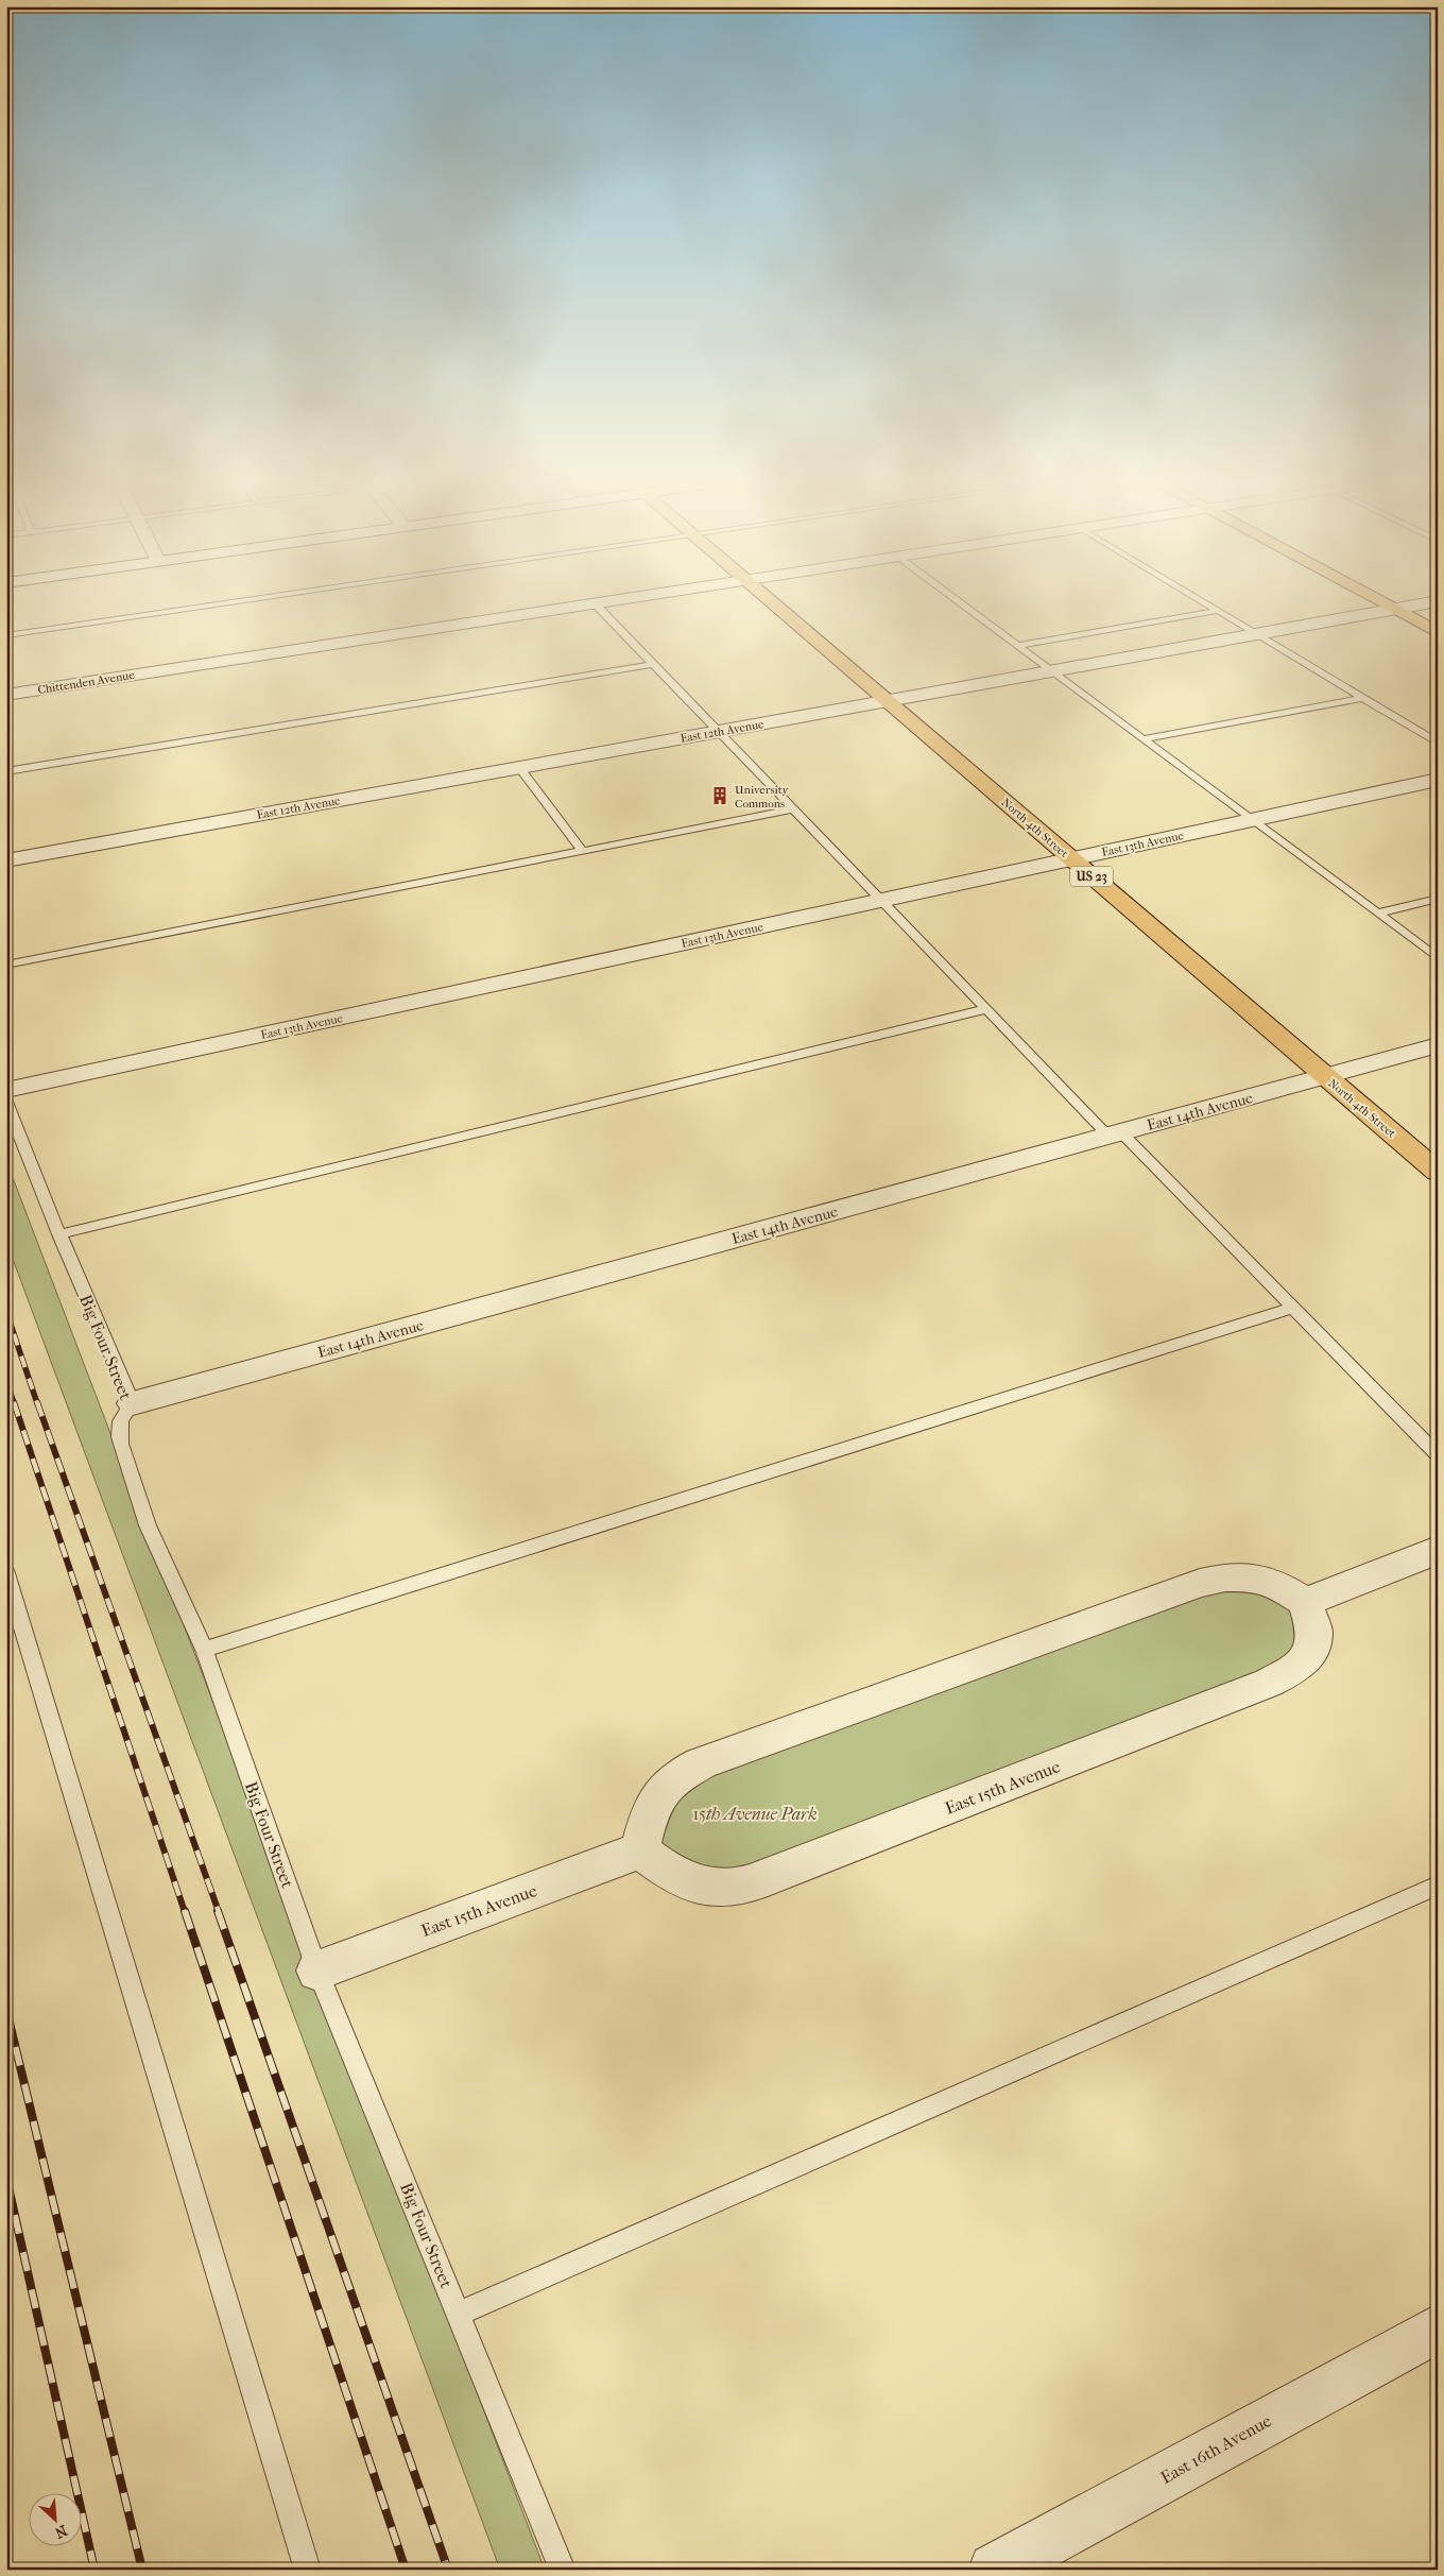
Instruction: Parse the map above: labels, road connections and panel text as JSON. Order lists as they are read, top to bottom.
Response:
{
  "streets": {
    "main road": ["North 4th Street", "US 23"],
    "street": [
      "Chittenden Avenue",
      "East 12th Avenue",
      "East 13th Avenue",
      "East 14th Avenue",
      "East 15th Avenue",
      "East 16th Avenue"
    ],
    "lane": ["Big Four Street"]
  },
  "crossings": [
    ["East 12th Avenue", "North 4th Street"],
    ["North 4th Street", "East 13th Avenue"],
    ["North 4th Street", "East 14th Avenue"],
    ["East 14th Avenue", "Big Four Street"],
    ["Big Four Street", "East 15th Avenue"]
  ],
  "parks": ["15th Avenue Park"],
  "places": {
    "building": ["University Commons"]
  },
  "north": "bottom right"
}
